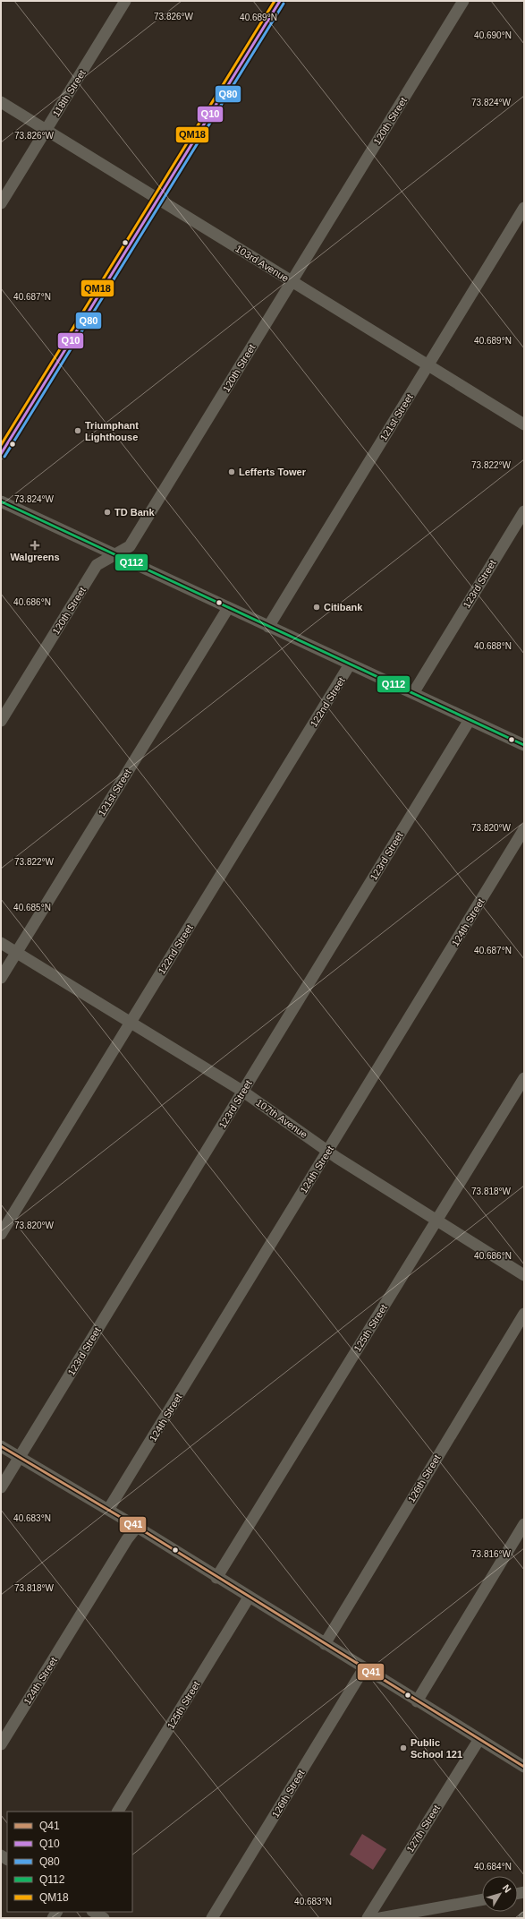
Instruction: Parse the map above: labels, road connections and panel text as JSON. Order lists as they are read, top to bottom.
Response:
{
  "streets": {
    "street": [
      "118th Street",
      "120th Street",
      "103rd Avenue",
      "121st Street",
      "123rd Street",
      "122nd Street",
      "124th Street",
      "107th Avenue",
      "125th Street",
      "126th Street",
      "127th Street"
    ]
  },
  "crossings": [
    ["118th Street", "103rd Avenue"],
    ["120th Street", "103rd Avenue"],
    ["103rd Avenue", "121st Street"],
    ["121st Street", "107th Avenue"],
    ["123rd Street", "107th Avenue"],
    ["122nd Street", "107th Avenue"],
    ["124th Street", "107th Avenue"],
    ["107th Avenue", "125th Street"]
  ],
  "places": {
    "other": [
      "Triumphant Lighthouse",
      "Lefferts Tower",
      "TD Bank",
      "Citibank",
      "Public School 121"
    ],
    "health": ["Walgreens"]
  },
  "lines": [
    "transit line Q10",
    "transit line QM18",
    "transit line Q80",
    "transit line Q112",
    "transit line Q41"
  ],
  "legend": [
    "Q41",
    "Q10",
    "Q80",
    "Q112",
    "QM18"
  ],
  "north": "top right",
  "coordinates": [
    "73.826°W",
    "40.689°N",
    "40.690°N",
    "73.824°W",
    "40.687°N",
    "73.822°W",
    "40.686°N",
    "40.688°N",
    "73.820°W",
    "40.685°N",
    "73.818°W",
    "40.683°N",
    "73.816°W",
    "40.684°N"
  ]
}
